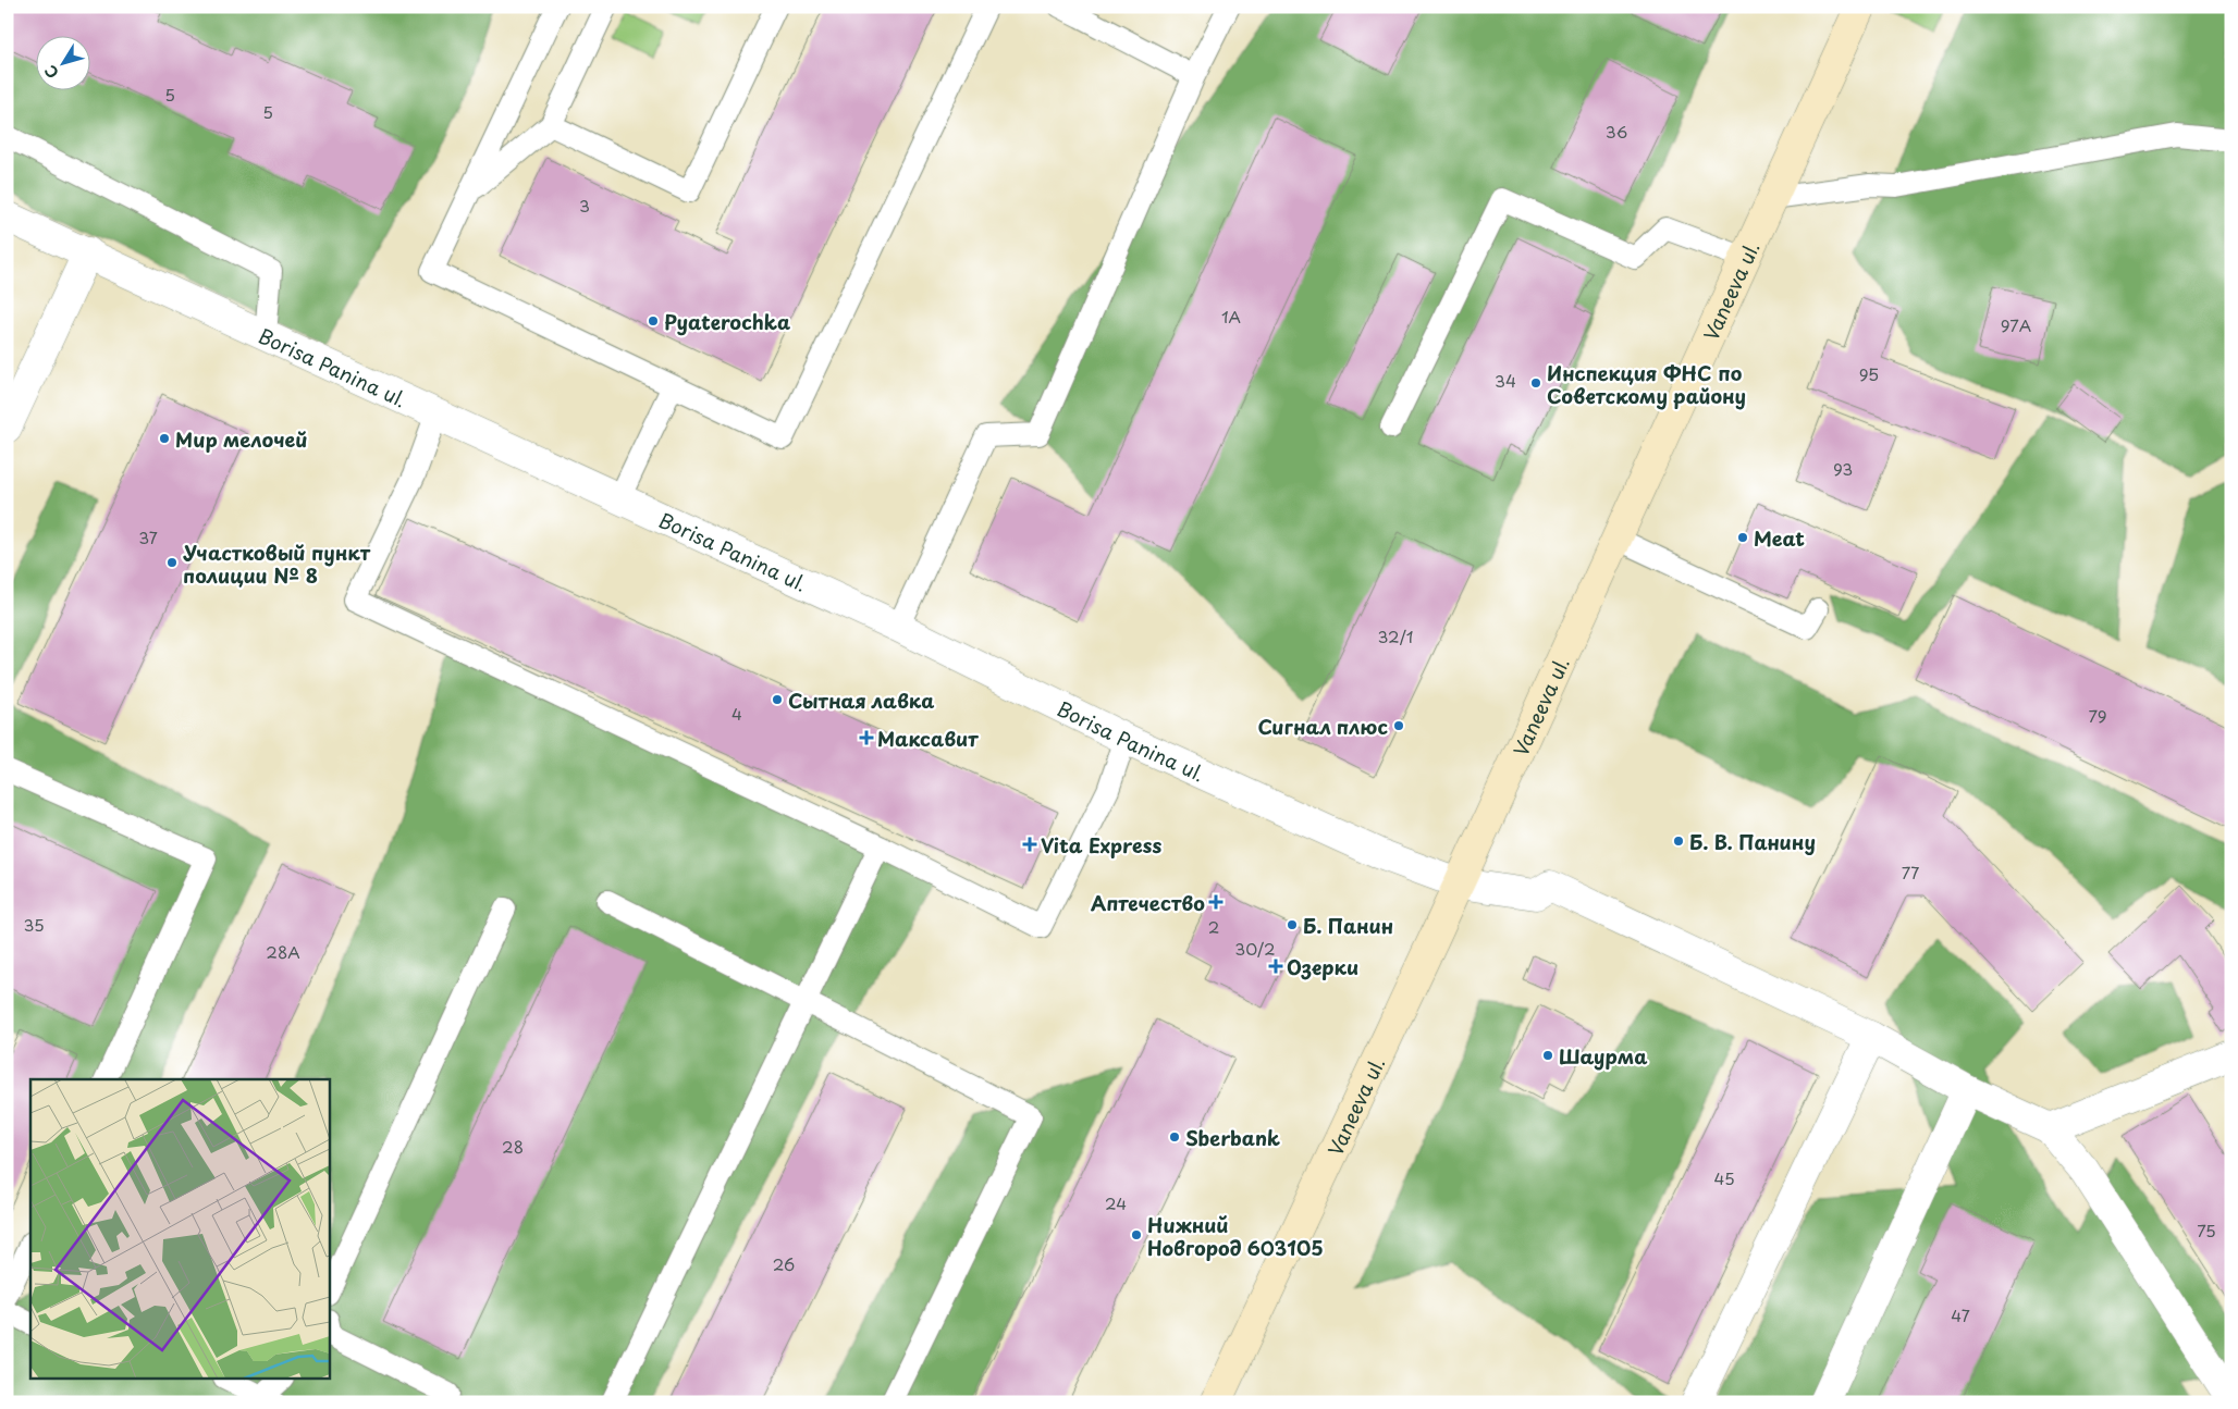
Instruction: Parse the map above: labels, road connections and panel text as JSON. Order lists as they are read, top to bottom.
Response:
{
  "streets": {
    "main road": ["Vaneeva ul."],
    "street": ["Borisa Panina ul."]
  },
  "crossings": [
    ["Vaneeva ul.", "Borisa Panina ul."]
  ],
  "places": {
    "other": [
      "Pyaterochka",
      "Инспекция ФНС по Советскому району",
      "Мир мелочей",
      "Meat",
      "Участковый пункт полиции № 8",
      "Сытная лавка",
      "Сигнал плюс",
      "Б. В. Панину",
      "Б. Панин",
      "Шаурма",
      "Sberbank",
      "Нижний Новгород 603105"
    ],
    "health": [
      "Максавит",
      "Vita Express",
      "Аптечество",
      "Озерки"
    ]
  },
  "house_numbers": [
    "5",
    "5",
    "36",
    "3",
    "1А",
    "97А",
    "95",
    "34",
    "93",
    "37",
    "32/1",
    "4",
    "79",
    "77",
    "35",
    "2",
    "30/2",
    "28А",
    "28",
    "45",
    "24",
    "75",
    "26",
    "47"
  ],
  "north": "bottom left"
}
